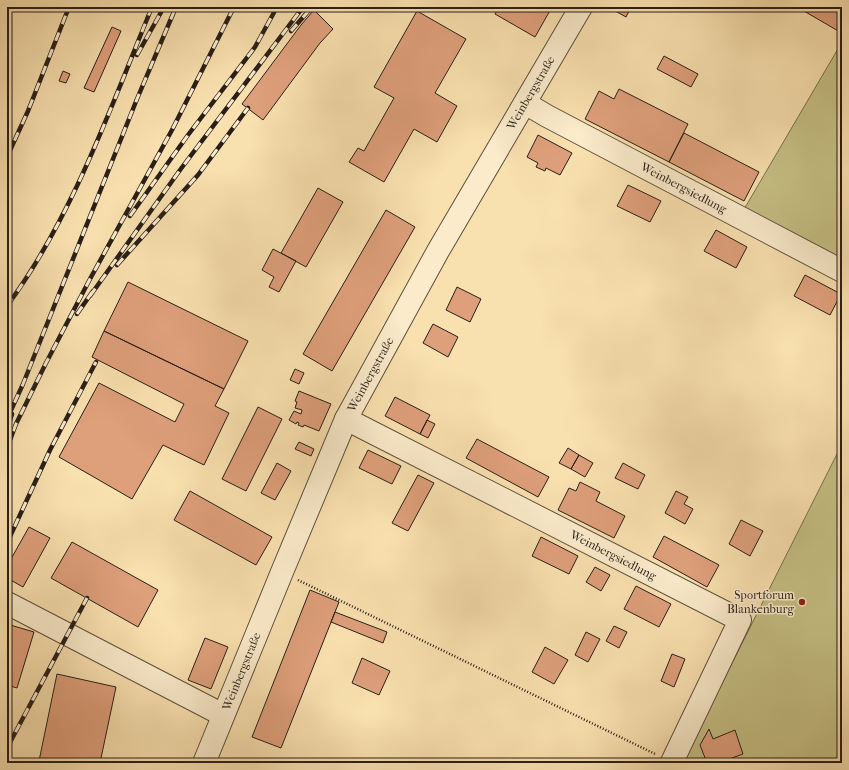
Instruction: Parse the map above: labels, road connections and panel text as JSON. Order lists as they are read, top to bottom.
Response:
{
  "streets": {
    "street": ["Weinbergstraße", "Weinbergsiedlung"]
  },
  "crossings": [
    ["Weinbergstraße", "Weinbergsiedlung"]
  ],
  "places": ["Sportforum Blankenburg"]
}
